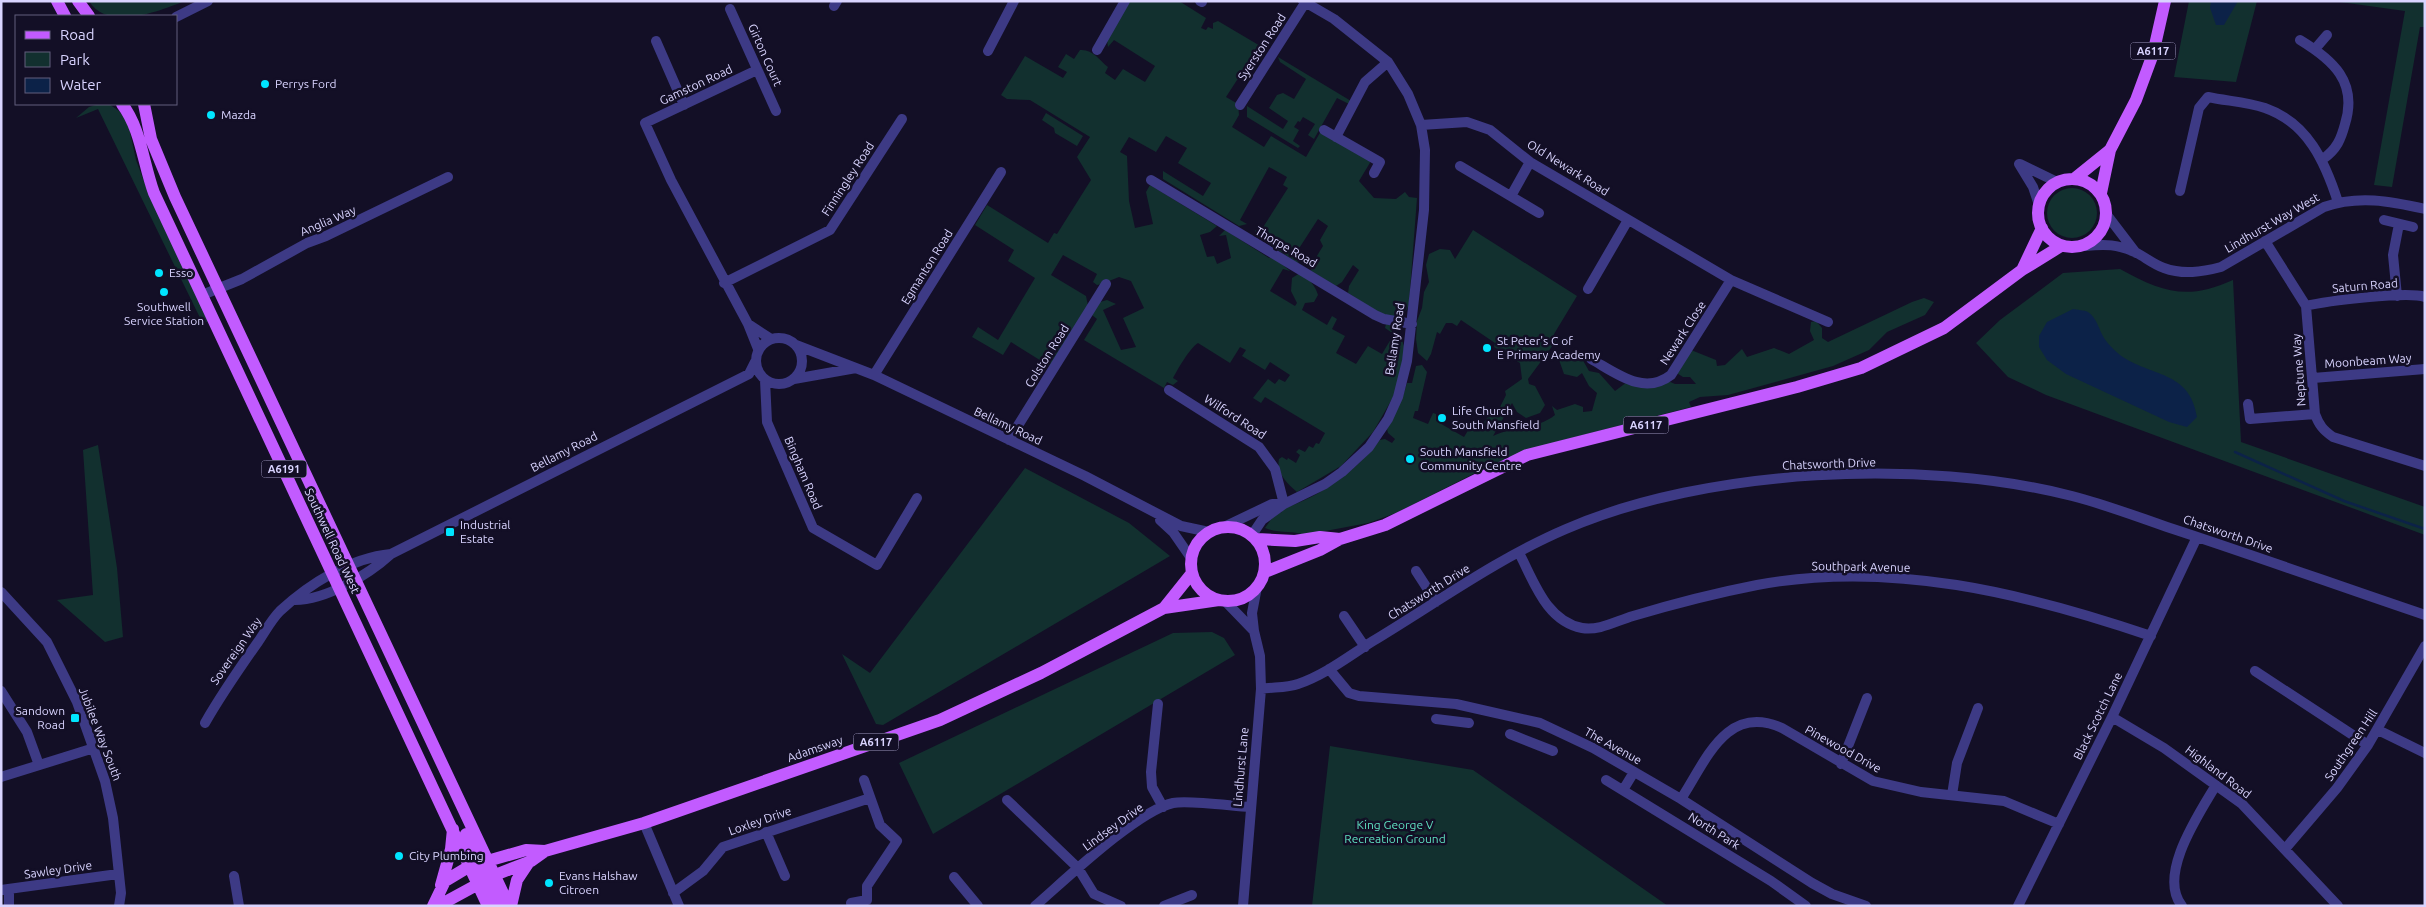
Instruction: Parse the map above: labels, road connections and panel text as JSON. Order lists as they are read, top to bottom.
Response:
{
  "streets": {
    "main road": [
      "A6117",
      "A6191",
      "Southwell Road West",
      "Adamsway"
    ],
    "street": [
      "Syerston Road",
      "Girton Court",
      "Gamston Road",
      "Old Newark Road",
      "Finningley Road",
      "Anglia Way",
      "Lindhurst Way West",
      "Thorpe Road",
      "Egmanton Road",
      "Saturn Road",
      "Newark Close",
      "Bellamy Road",
      "Colston Road",
      "Moonbeam Way",
      "Neptune Way",
      "Wilford Road",
      "Chatsworth Drive",
      "Bingham Road",
      "Southpark Avenue",
      "Sovereign Way",
      "Black Scotch Lane",
      "Jubilee Way South",
      "Southgreen Hill",
      "The Avenue",
      "Pinewood Drive",
      "Lindhurst Lane",
      "Highland Road",
      "Loxley Drive",
      "Lindsey Drive",
      "North Park",
      "Sawley Drive"
    ]
  },
  "crossings": [
    ["A6117", "Lindhurst Way West"],
    ["A6117", "Bellamy Road"],
    ["A6117", "Southwell Road West"],
    ["A6117", "Adamsway"],
    ["A6117", "Lindhurst Lane"],
    ["Girton Court", "Gamston Road"],
    ["Gamston Road", "Finningley Road"],
    ["Old Newark Road", "Newark Close"],
    ["Old Newark Road", "Bellamy Road"],
    ["Anglia Way", "Southwell Road West"],
    ["Lindhurst Way West", "Neptune Way"],
    ["Thorpe Road", "Bellamy Road"],
    ["Egmanton Road", "Bellamy Road"],
    ["Saturn Road", "Neptune Way"],
    ["Bellamy Road", "Colston Road"],
    ["Bellamy Road", "Wilford Road"],
    ["Bellamy Road", "Bingham Road"],
    ["Bellamy Road", "Southwell Road West"],
    ["Bellamy Road", "Sovereign Way"],
    ["Bellamy Road", "Adamsway"],
    ["Bellamy Road", "Lindhurst Lane"],
    ["Moonbeam Way", "Neptune Way"],
    ["Chatsworth Drive", "Southpark Avenue"],
    ["Chatsworth Drive", "Black Scotch Lane"],
    ["Chatsworth Drive", "The Avenue"],
    ["Chatsworth Drive", "Lindhurst Lane"],
    ["Southwell Road West", "Sovereign Way"],
    ["Southwell Road West", "Adamsway"],
    ["Southpark Avenue", "Black Scotch Lane"],
    ["Black Scotch Lane", "Pinewood Drive"],
    ["Black Scotch Lane", "Highland Road"],
    ["Jubilee Way South", "Sawley Drive"],
    ["Southgreen Hill", "Highland Road"],
    ["The Avenue", "Pinewood Drive"],
    ["Adamsway", "Lindhurst Lane"],
    ["Lindhurst Lane", "Lindsey Drive"]
  ],
  "parks": ["King George V Recreation Ground"],
  "places": {
    "other": [
      "Perrys Ford",
      "Mazda",
      "Esso",
      "Southwell Service Station",
      "St Peter's C of E Primary Academy",
      "Life Church South Mansfield",
      "South Mansfield Community Centre",
      "City Plumbing",
      "Evans Halshaw Citroen"
    ],
    "transit": ["Industrial Estate", "Sandown Road"]
  },
  "legend": ["Road", "Park", "Water"]
}
